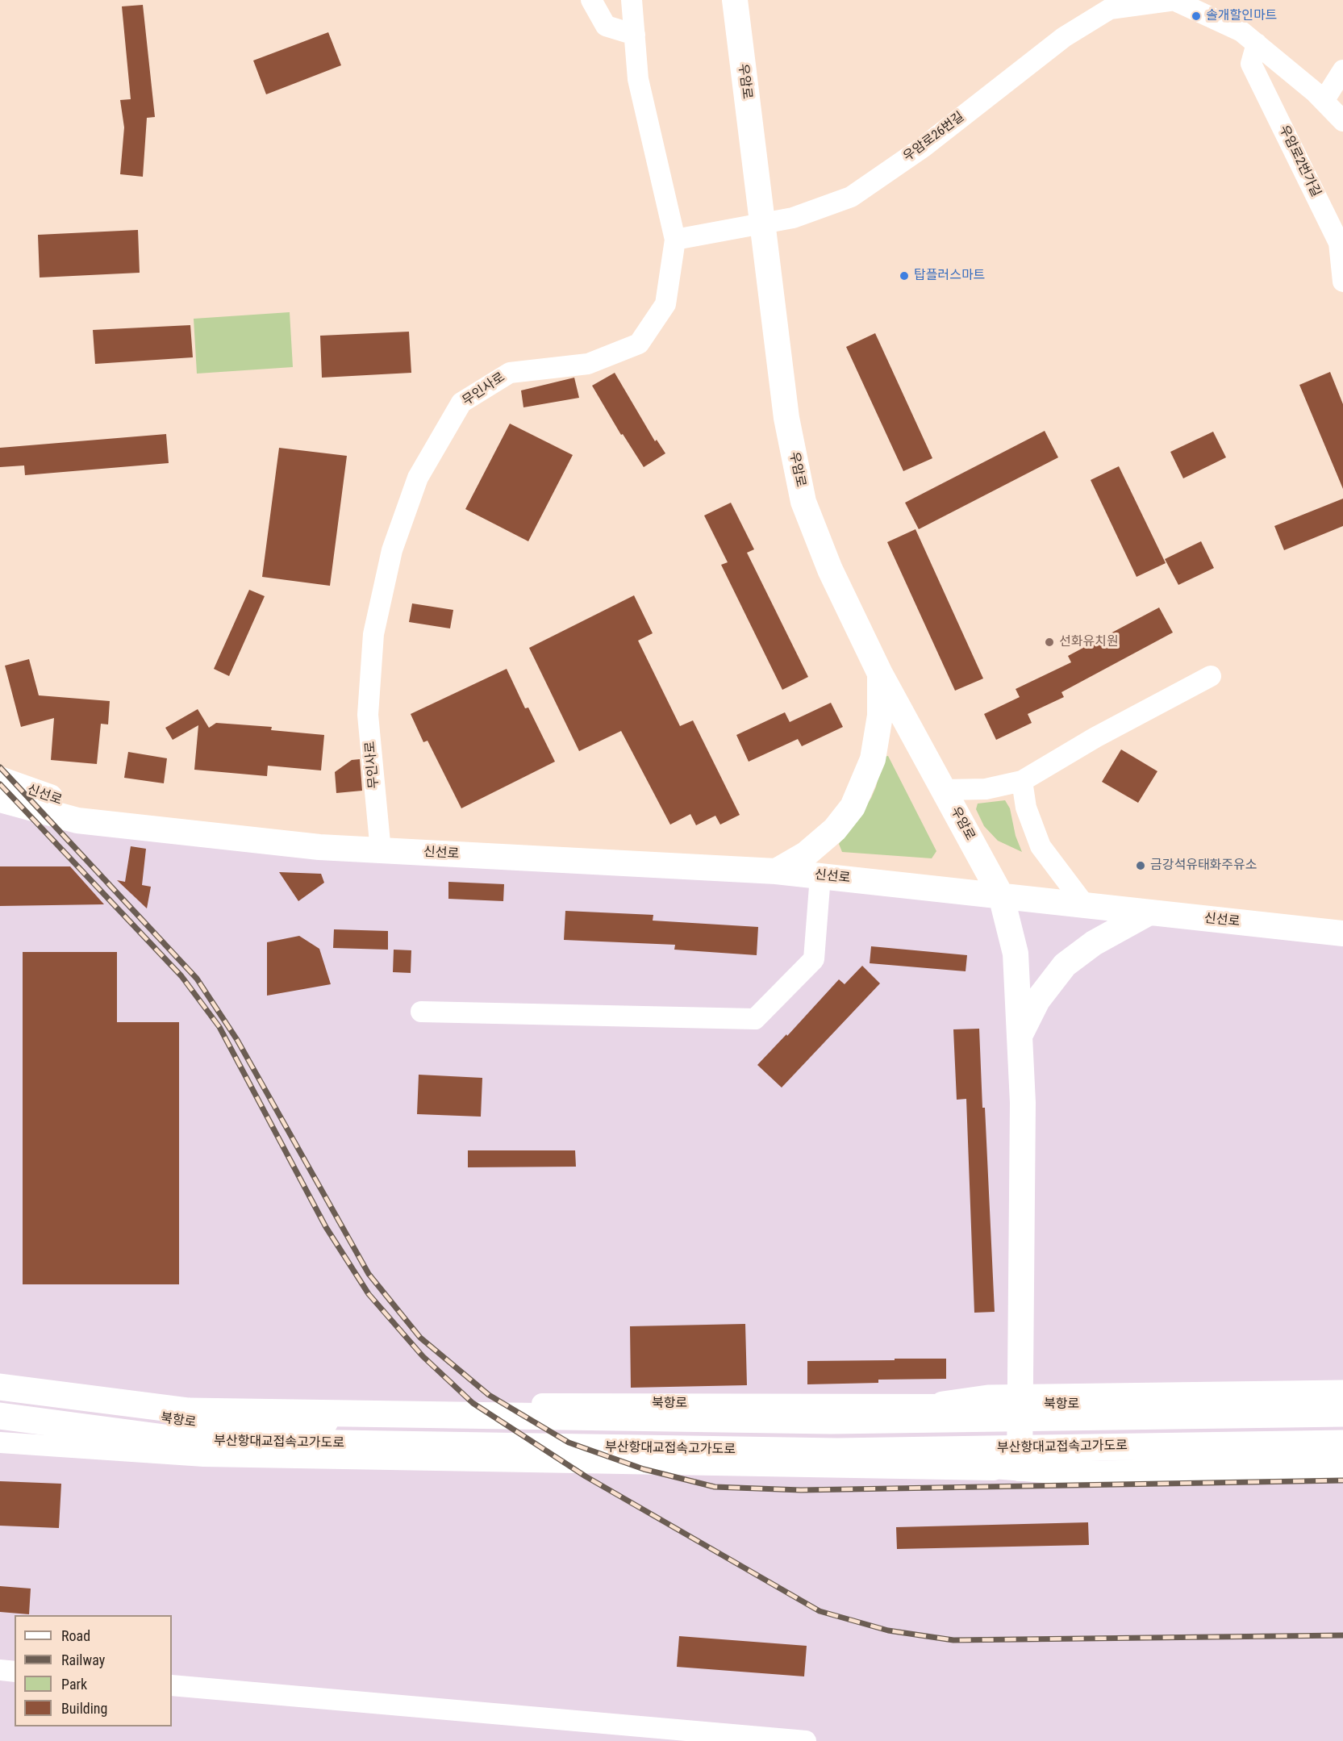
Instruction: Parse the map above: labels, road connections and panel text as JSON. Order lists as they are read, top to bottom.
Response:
{
  "streets": {
    "highway": ["부산항대교접속고가도로"],
    "main road": ["우암로", "신선로"],
    "street": [
      "우암로26번길",
      "우암로2번가길",
      "무인사로",
      "북항로"
    ]
  },
  "crossings": [
    ["우암로", "신선로"],
    ["우암로", "북항로"],
    ["우암로26번길", "무인사로"],
    ["무인사로", "신선로"]
  ],
  "places": [
    "솔개할인마트",
    "탑플러스마트",
    "선화유치원",
    "금강석유태화주유소"
  ],
  "legend": [
    "Road",
    "Railway",
    "Park",
    "Building"
  ]
}
